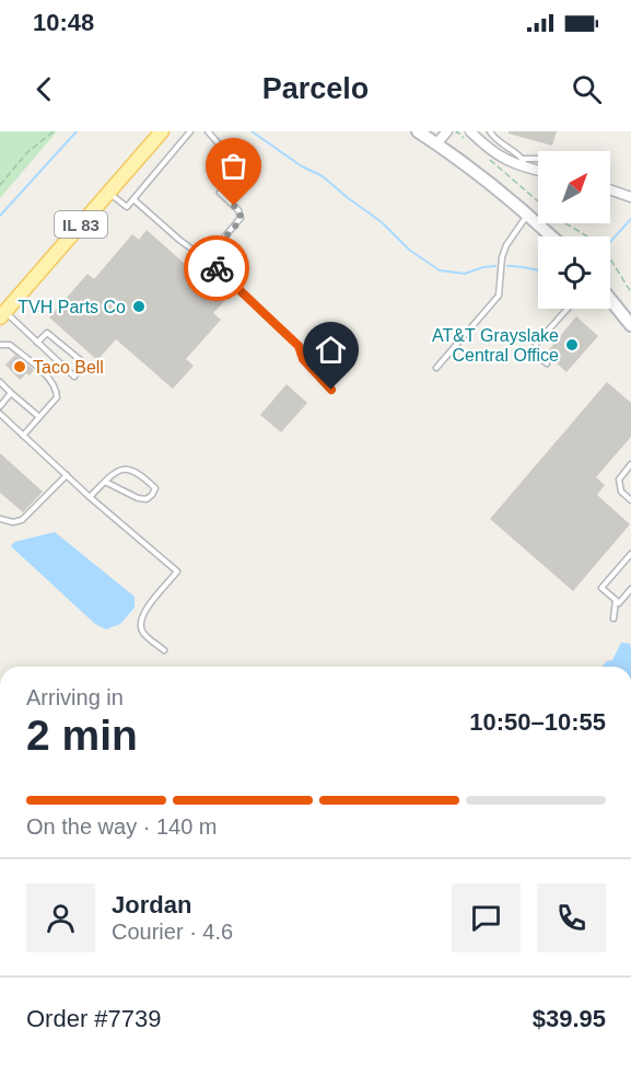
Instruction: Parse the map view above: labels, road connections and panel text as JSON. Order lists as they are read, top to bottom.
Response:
{
  "streets": {
    "main road": ["IL 83"]
  },
  "places": ["TVH Parts Co", "AT&T Grayslake Central Office", "Taco Bell"],
  "north": "top right",
  "page": {
    "status": "10:48",
    "header": "Parcelo",
    "heading": ["2 min", "Arriving in", "10:50–10:55"],
    "panel": [
      "Jordan",
      "Courier · 4.6",
      "Order #7739",
      "$39.95"
    ],
    "bar": "On the way · 140 m"
  }
}
